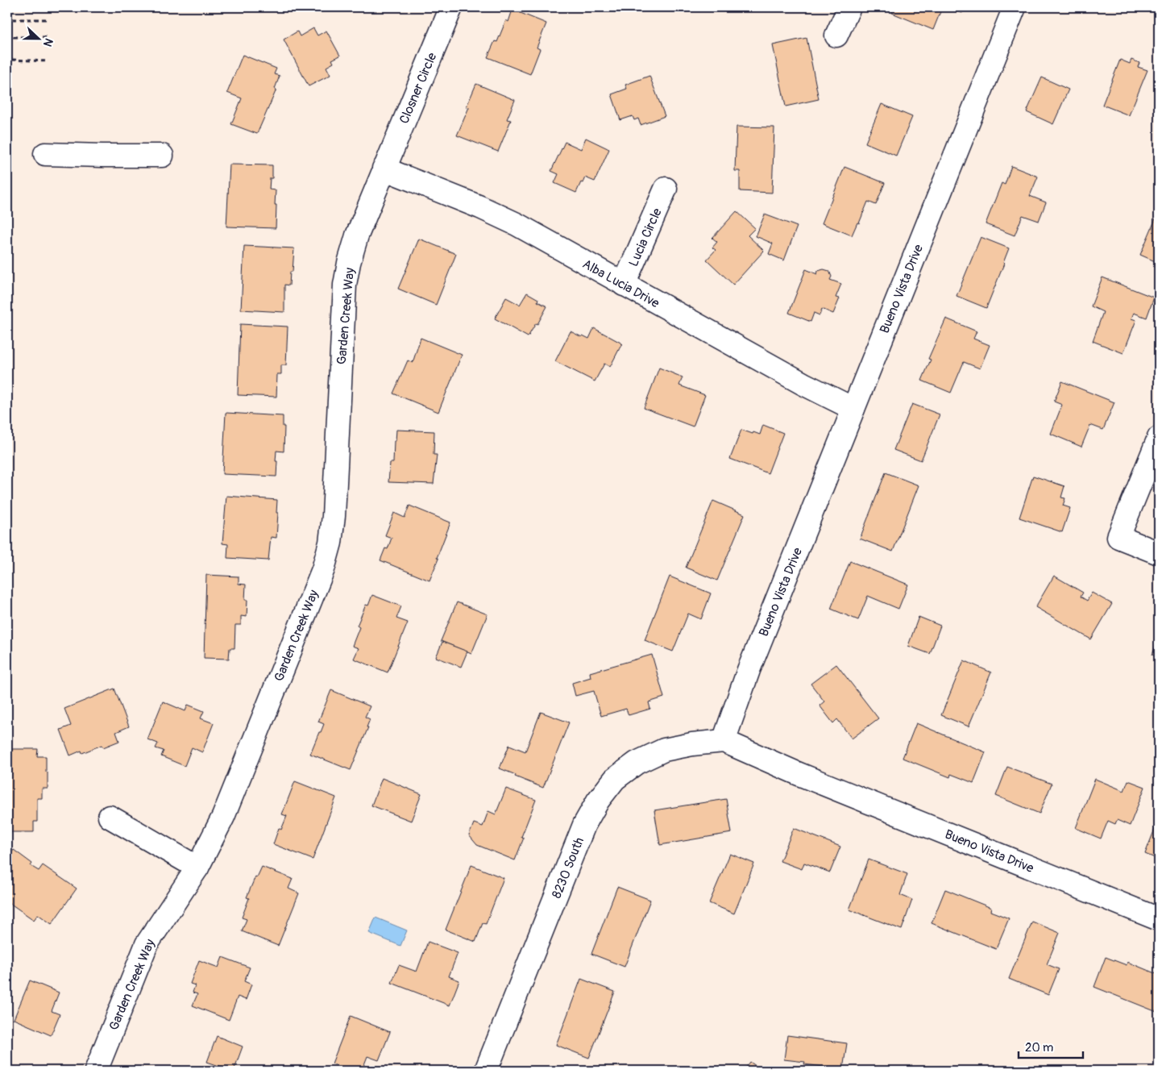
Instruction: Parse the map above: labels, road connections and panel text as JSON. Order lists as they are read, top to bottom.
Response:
{
  "streets": {
    "street": [
      "Closner Circle",
      "Lucia Circle",
      "Alba Lucia Drive",
      "Bueno Vista Drive",
      "Garden Creek Way",
      "8230 South"
    ]
  },
  "crossings": [
    ["Closner Circle", "Alba Lucia Drive"],
    ["Closner Circle", "Garden Creek Way"],
    ["Lucia Circle", "Alba Lucia Drive"],
    ["Alba Lucia Drive", "Bueno Vista Drive"],
    ["Alba Lucia Drive", "Garden Creek Way"],
    ["Bueno Vista Drive", "8230 South"]
  ],
  "scale_bar": "20 m",
  "north": "right"
}
